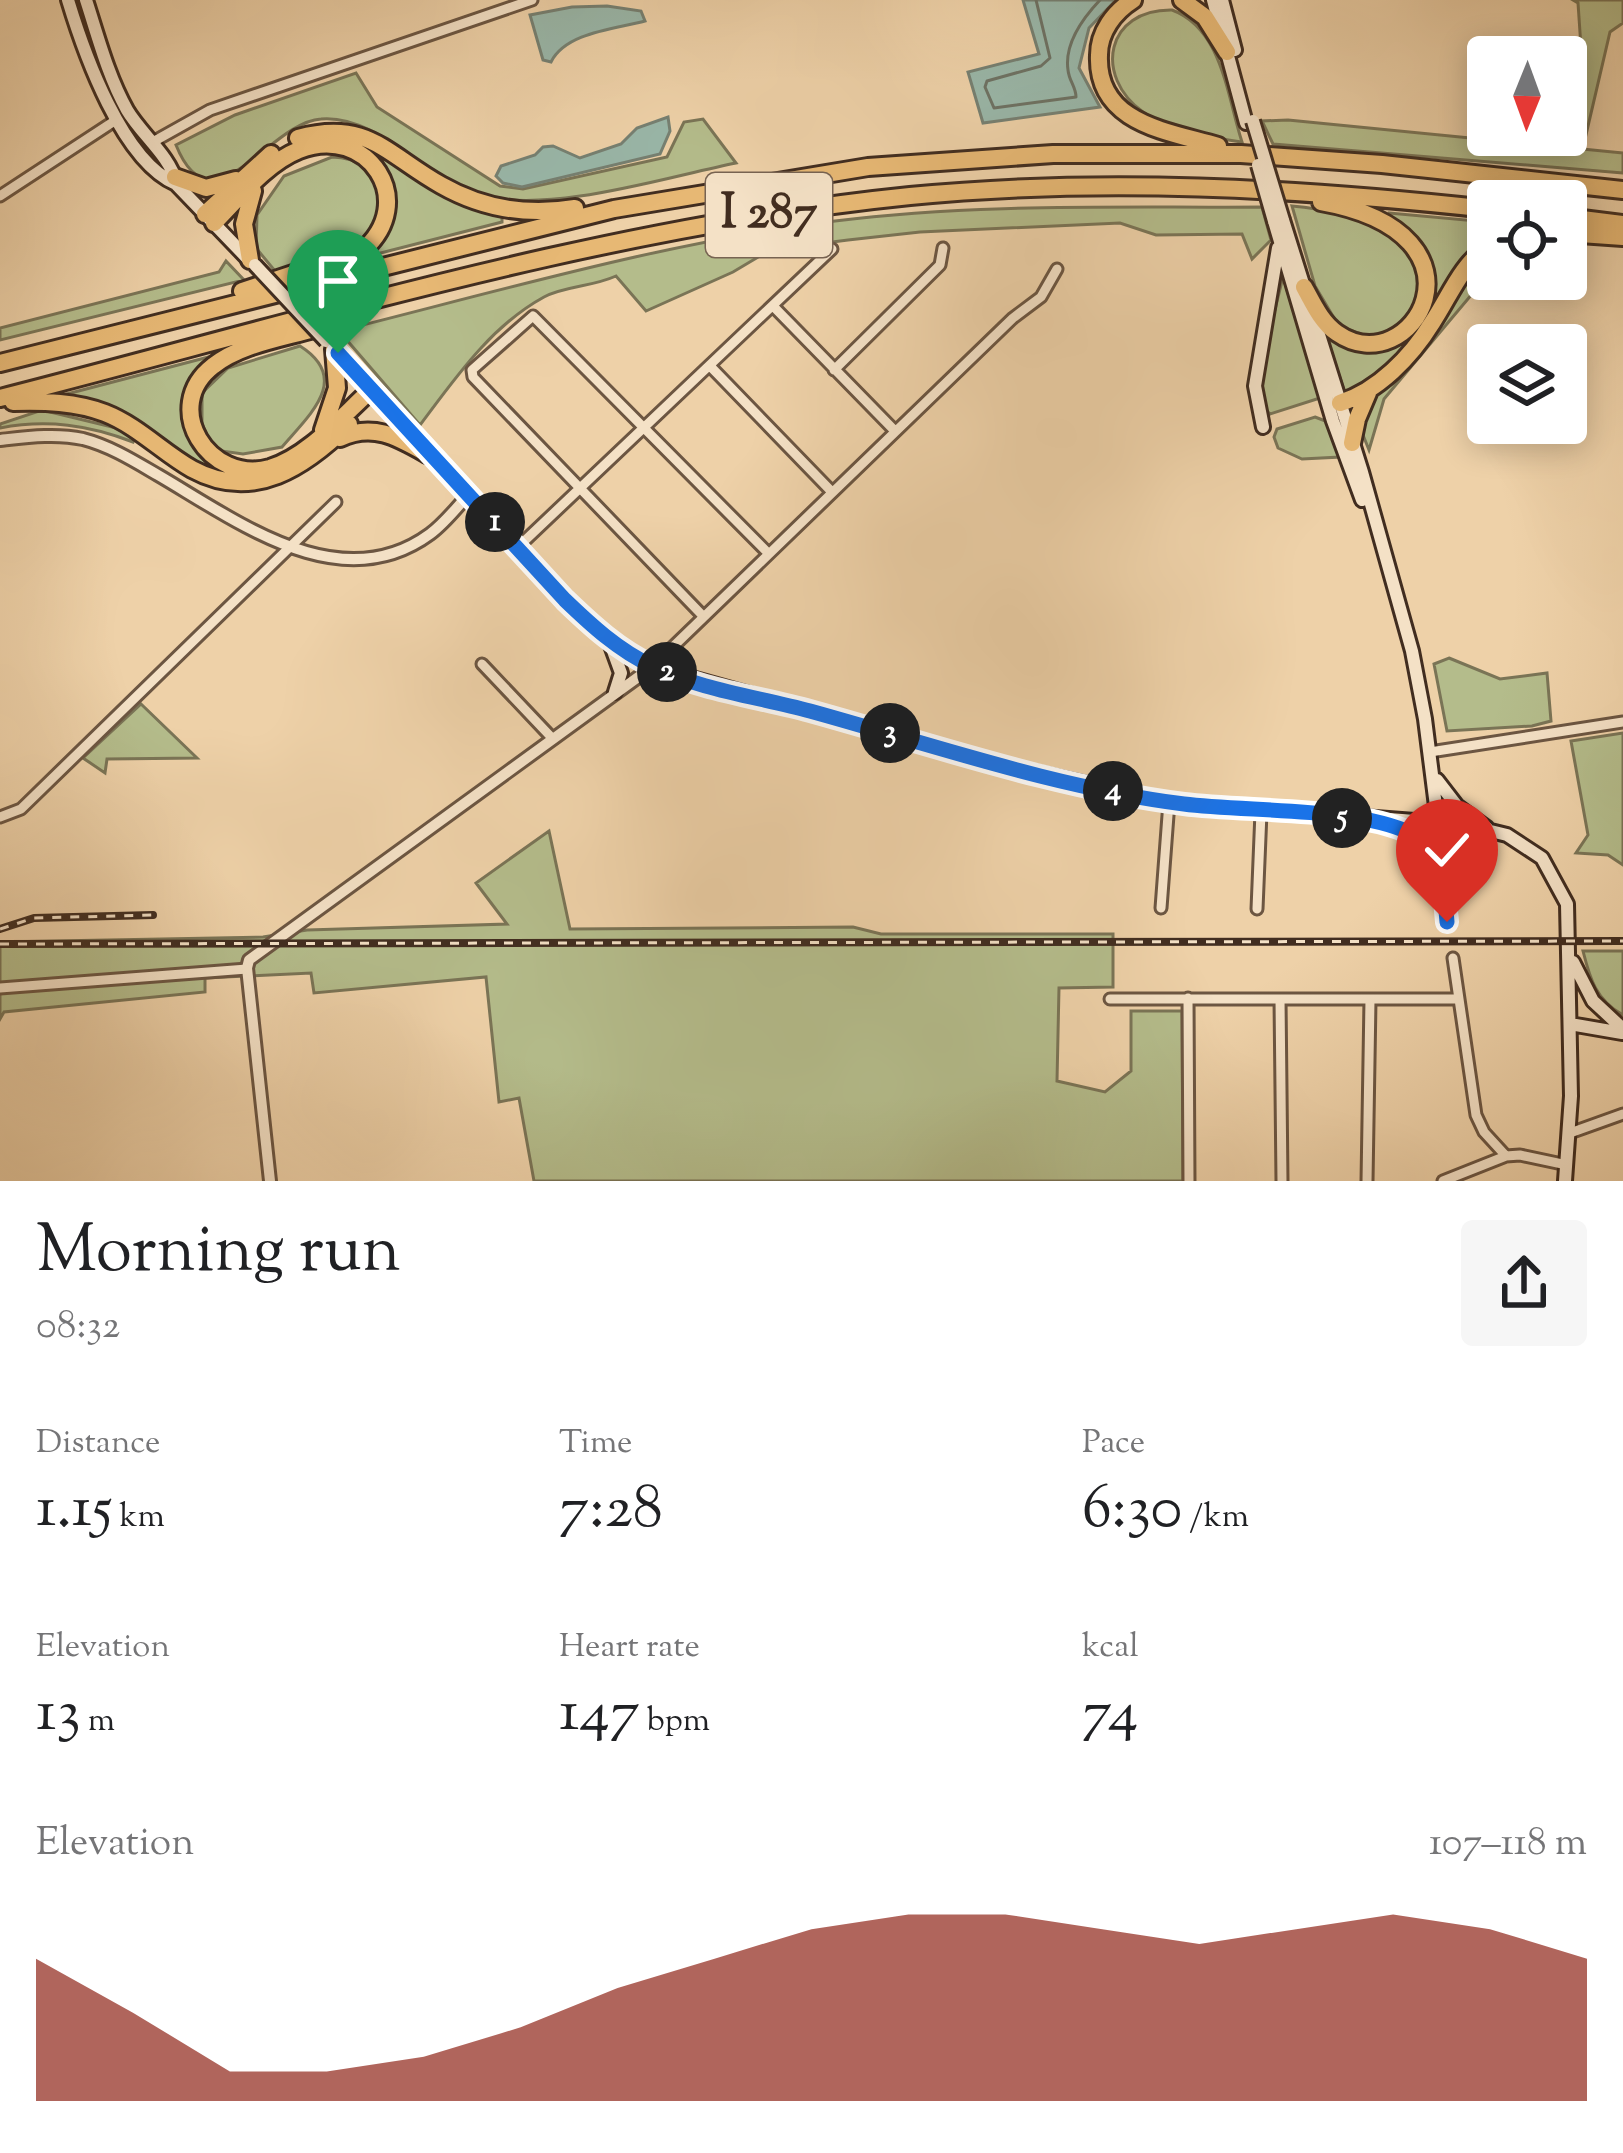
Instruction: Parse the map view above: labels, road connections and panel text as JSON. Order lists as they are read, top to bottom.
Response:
{
  "streets": {
    "highway": ["I 287"]
  },
  "north": "bottom",
  "page": {
    "pins": [
      "1",
      "2",
      "3",
      "4",
      "5"
    ],
    "heading": ["Morning run", "08:32"],
    "stats": [
      ["Distance", "1.15 km"],
      ["Time", "7:28"],
      ["Pace", "6:30 /km"],
      ["Elevation", "13 m"],
      ["Heart rate", "147 bpm"],
      ["kcal", "74"]
    ],
    "chart": ["Elevation", "107–118 m"]
  }
}
